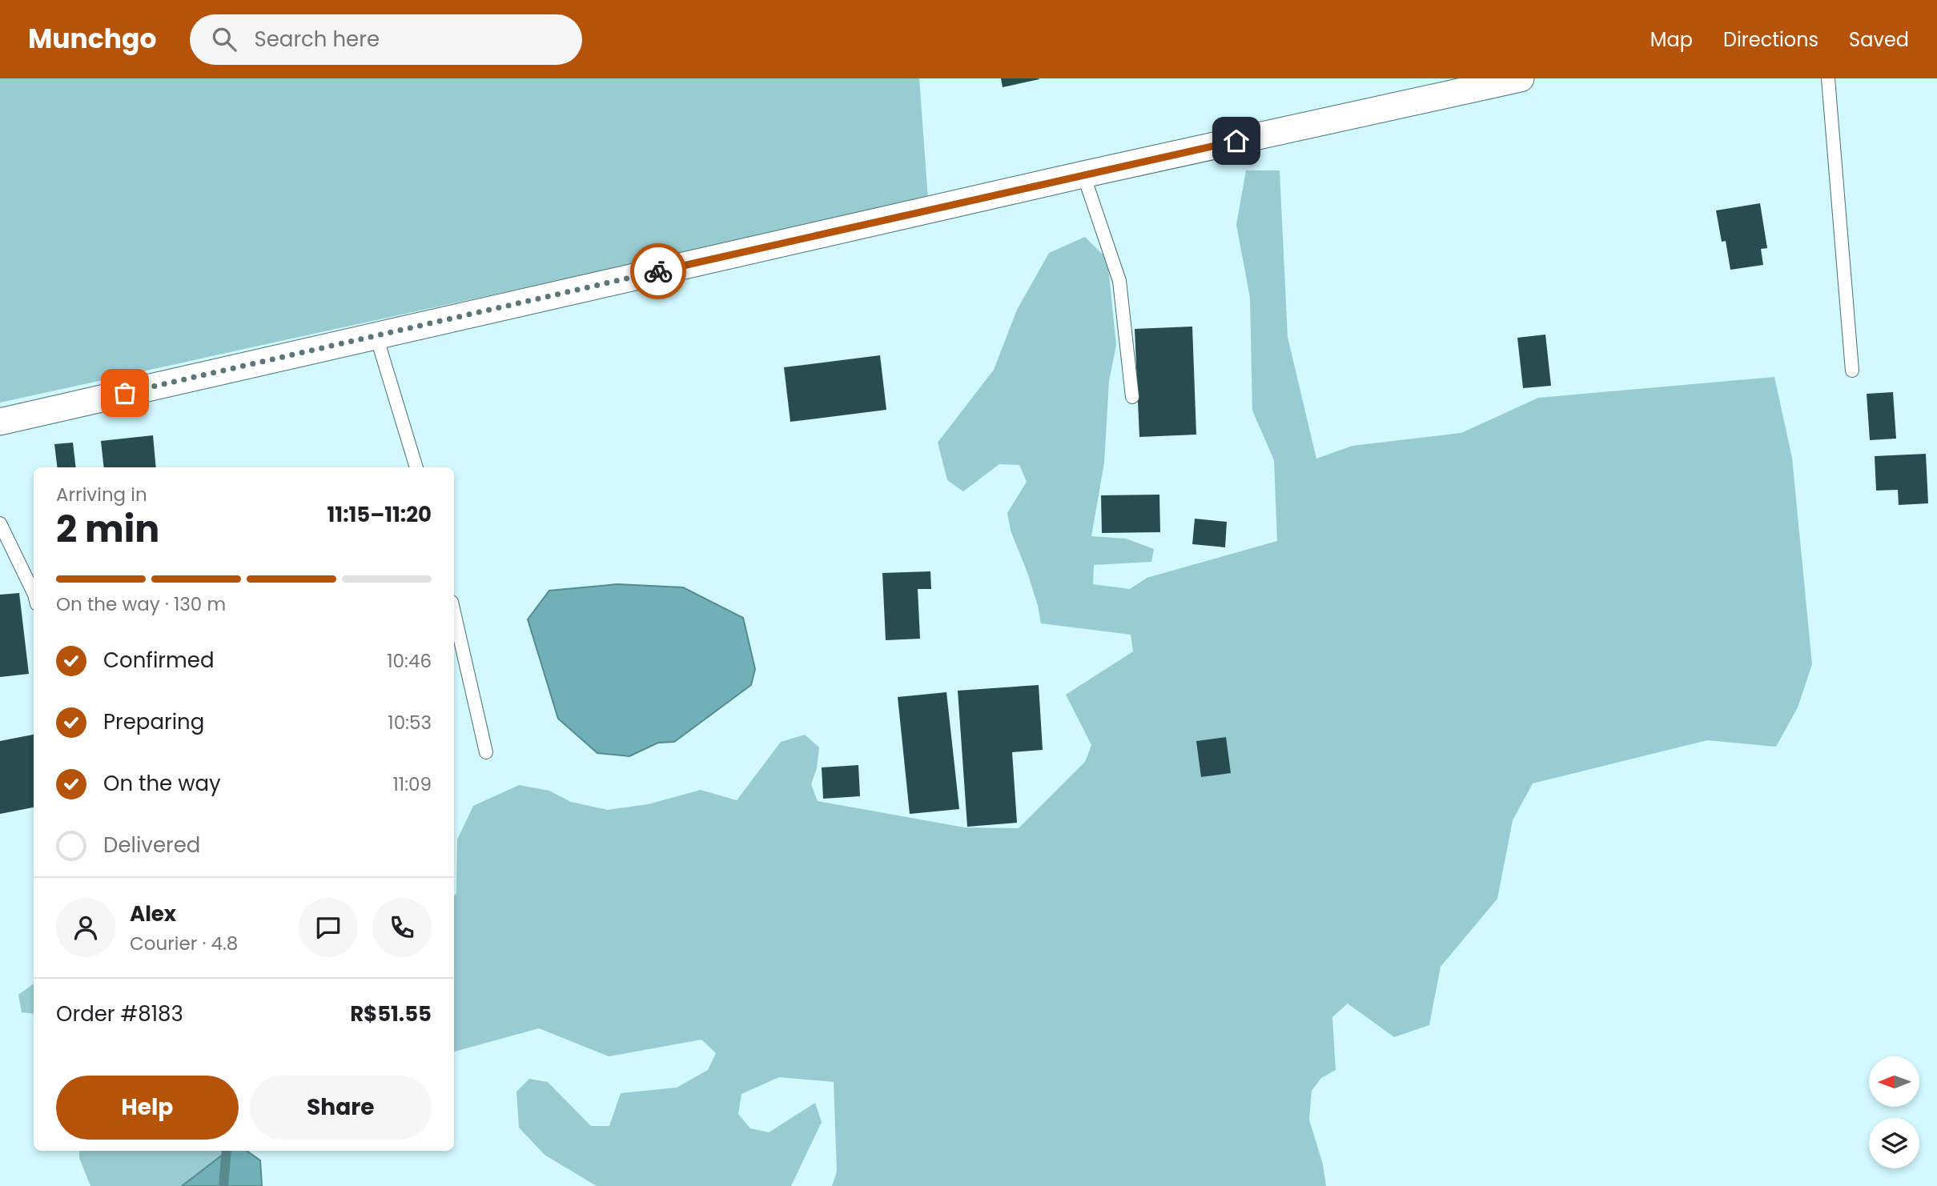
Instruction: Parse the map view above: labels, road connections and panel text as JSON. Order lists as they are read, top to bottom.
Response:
{
  "north": "left",
  "page": {
    "header": "Munchgo",
    "search": "Search here",
    "nav": ["Map", "Directions", "Saved"],
    "heading": ["2 min", "Arriving in", "11:15–11:20"],
    "panel": [
      "Alex",
      "Courier · 4.8",
      "Order #8183",
      "R$51.55"
    ],
    "bar": "On the way · 130 m",
    "list": [
      ["Confirmed", "10:46"],
      ["Preparing", "10:53"],
      ["On the way", "11:09"],
      "Delivered"
    ],
    "buttons": ["Help", "Share"]
  }
}
